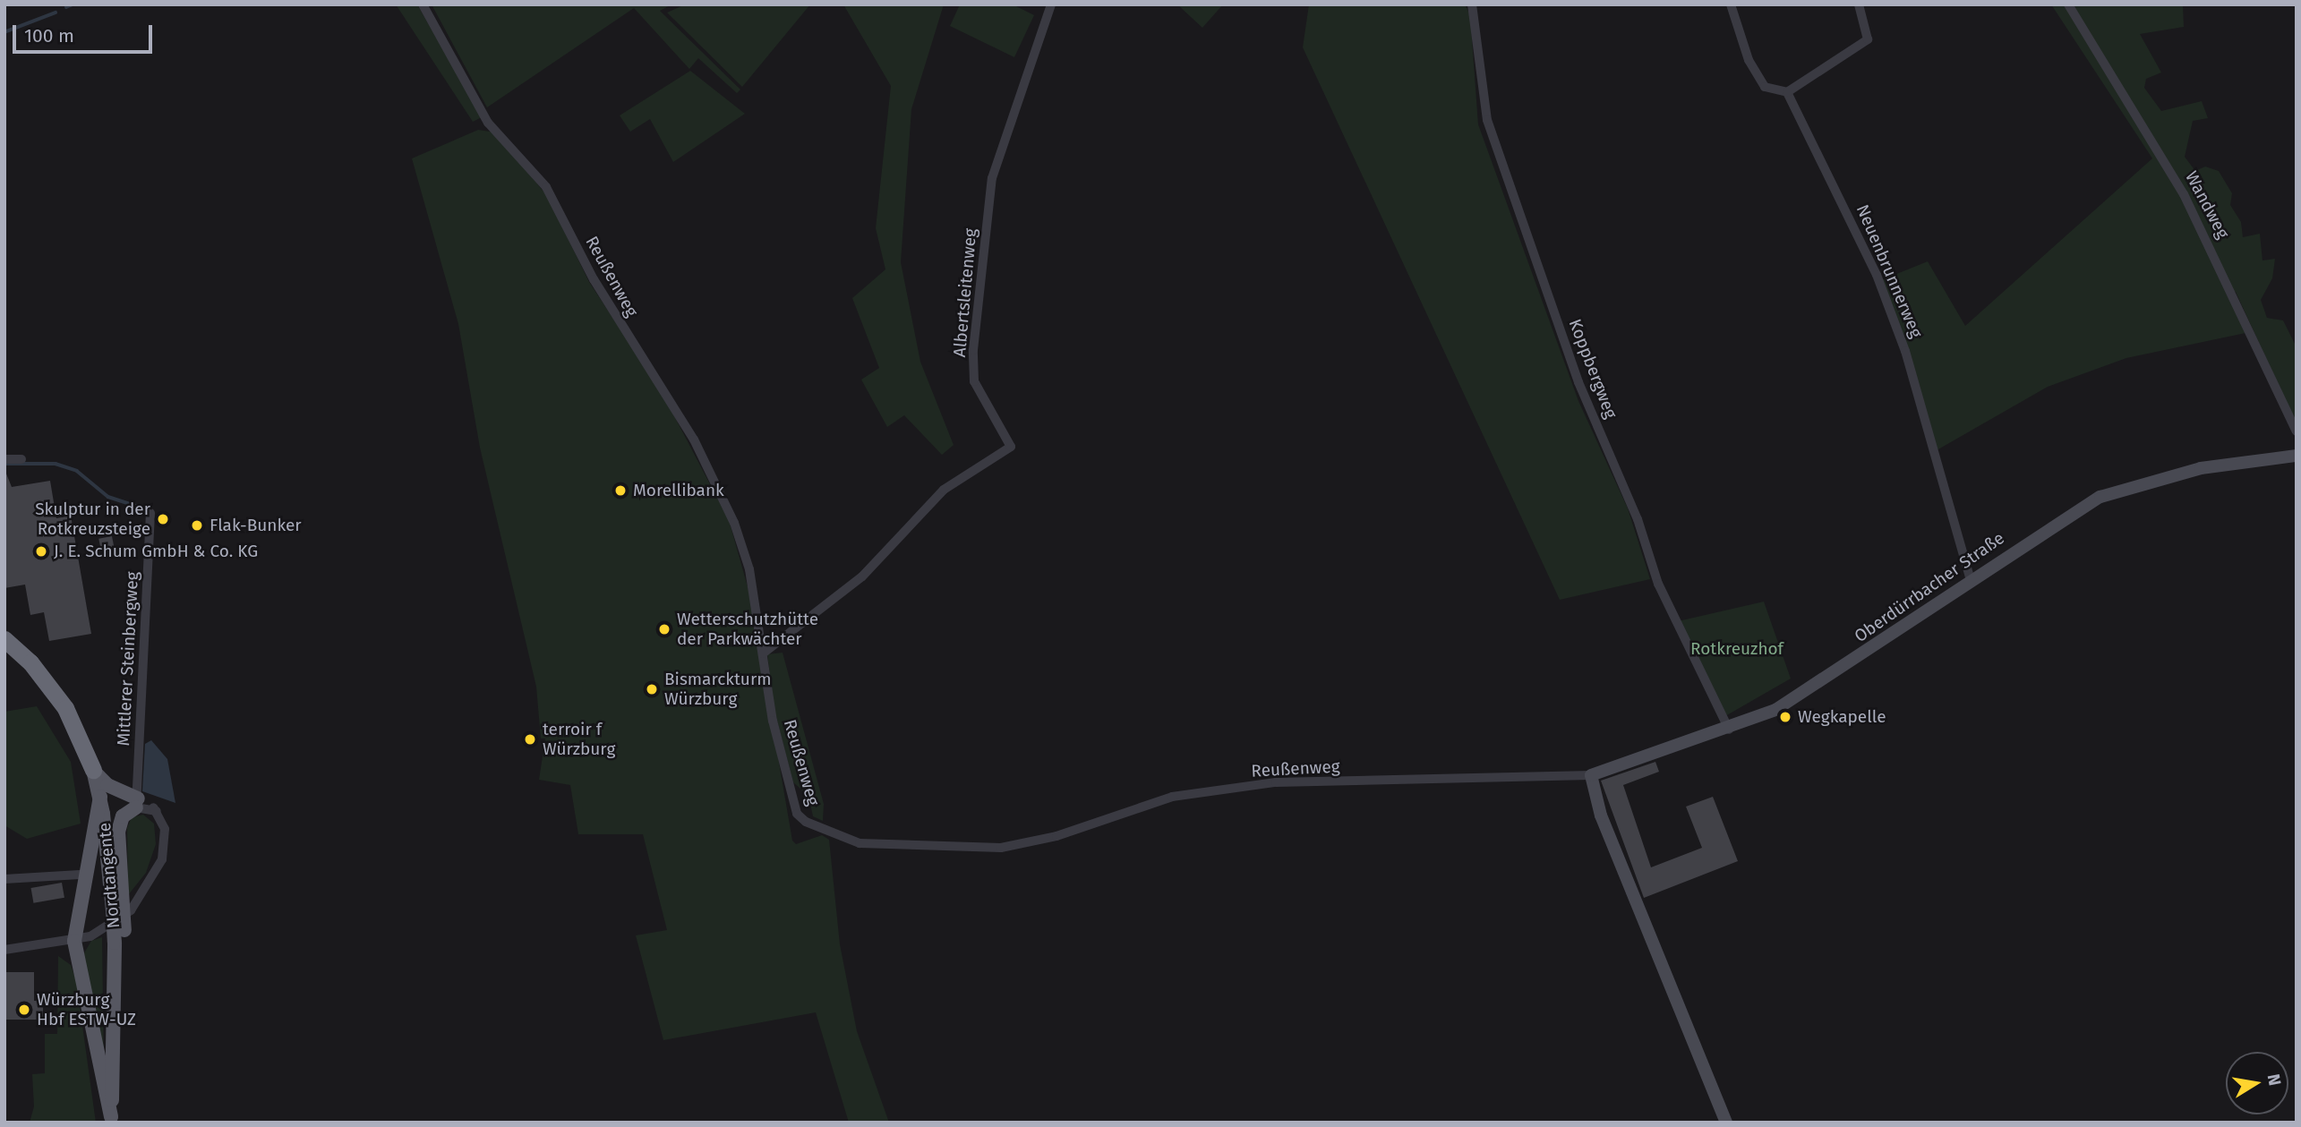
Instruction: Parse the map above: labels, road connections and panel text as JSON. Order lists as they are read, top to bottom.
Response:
{
  "streets": {
    "highway": ["Nordtangente"],
    "street": [
      "Wandweg",
      "Neuenbrunnerweg",
      "Reußenweg",
      "Albertsleitenweg",
      "Koppbergweg",
      "Oberdürrbacher Straße",
      "Mittlerer Steinbergweg"
    ]
  },
  "crossings": [
    ["Neuenbrunnerweg", "Oberdürrbacher Straße"],
    ["Reußenweg", "Albertsleitenweg"],
    ["Reußenweg", "Oberdürrbacher Straße"],
    ["Koppbergweg", "Oberdürrbacher Straße"]
  ],
  "parks": ["Rotkreuzhof"],
  "places": [
    "Morellibank",
    "Skulptur in der Rotkreuzsteige",
    "Flak-Bunker",
    "J. E. Schum GmbH & Co. KG",
    "Wetterschutzhütte der Parkwächter",
    "Bismarckturm Würzburg",
    "Wegkapelle",
    "terroir f Würzburg",
    "Würzburg Hbf ESTW-UZ"
  ],
  "scale_bar": "100 m",
  "north": "right"
}
